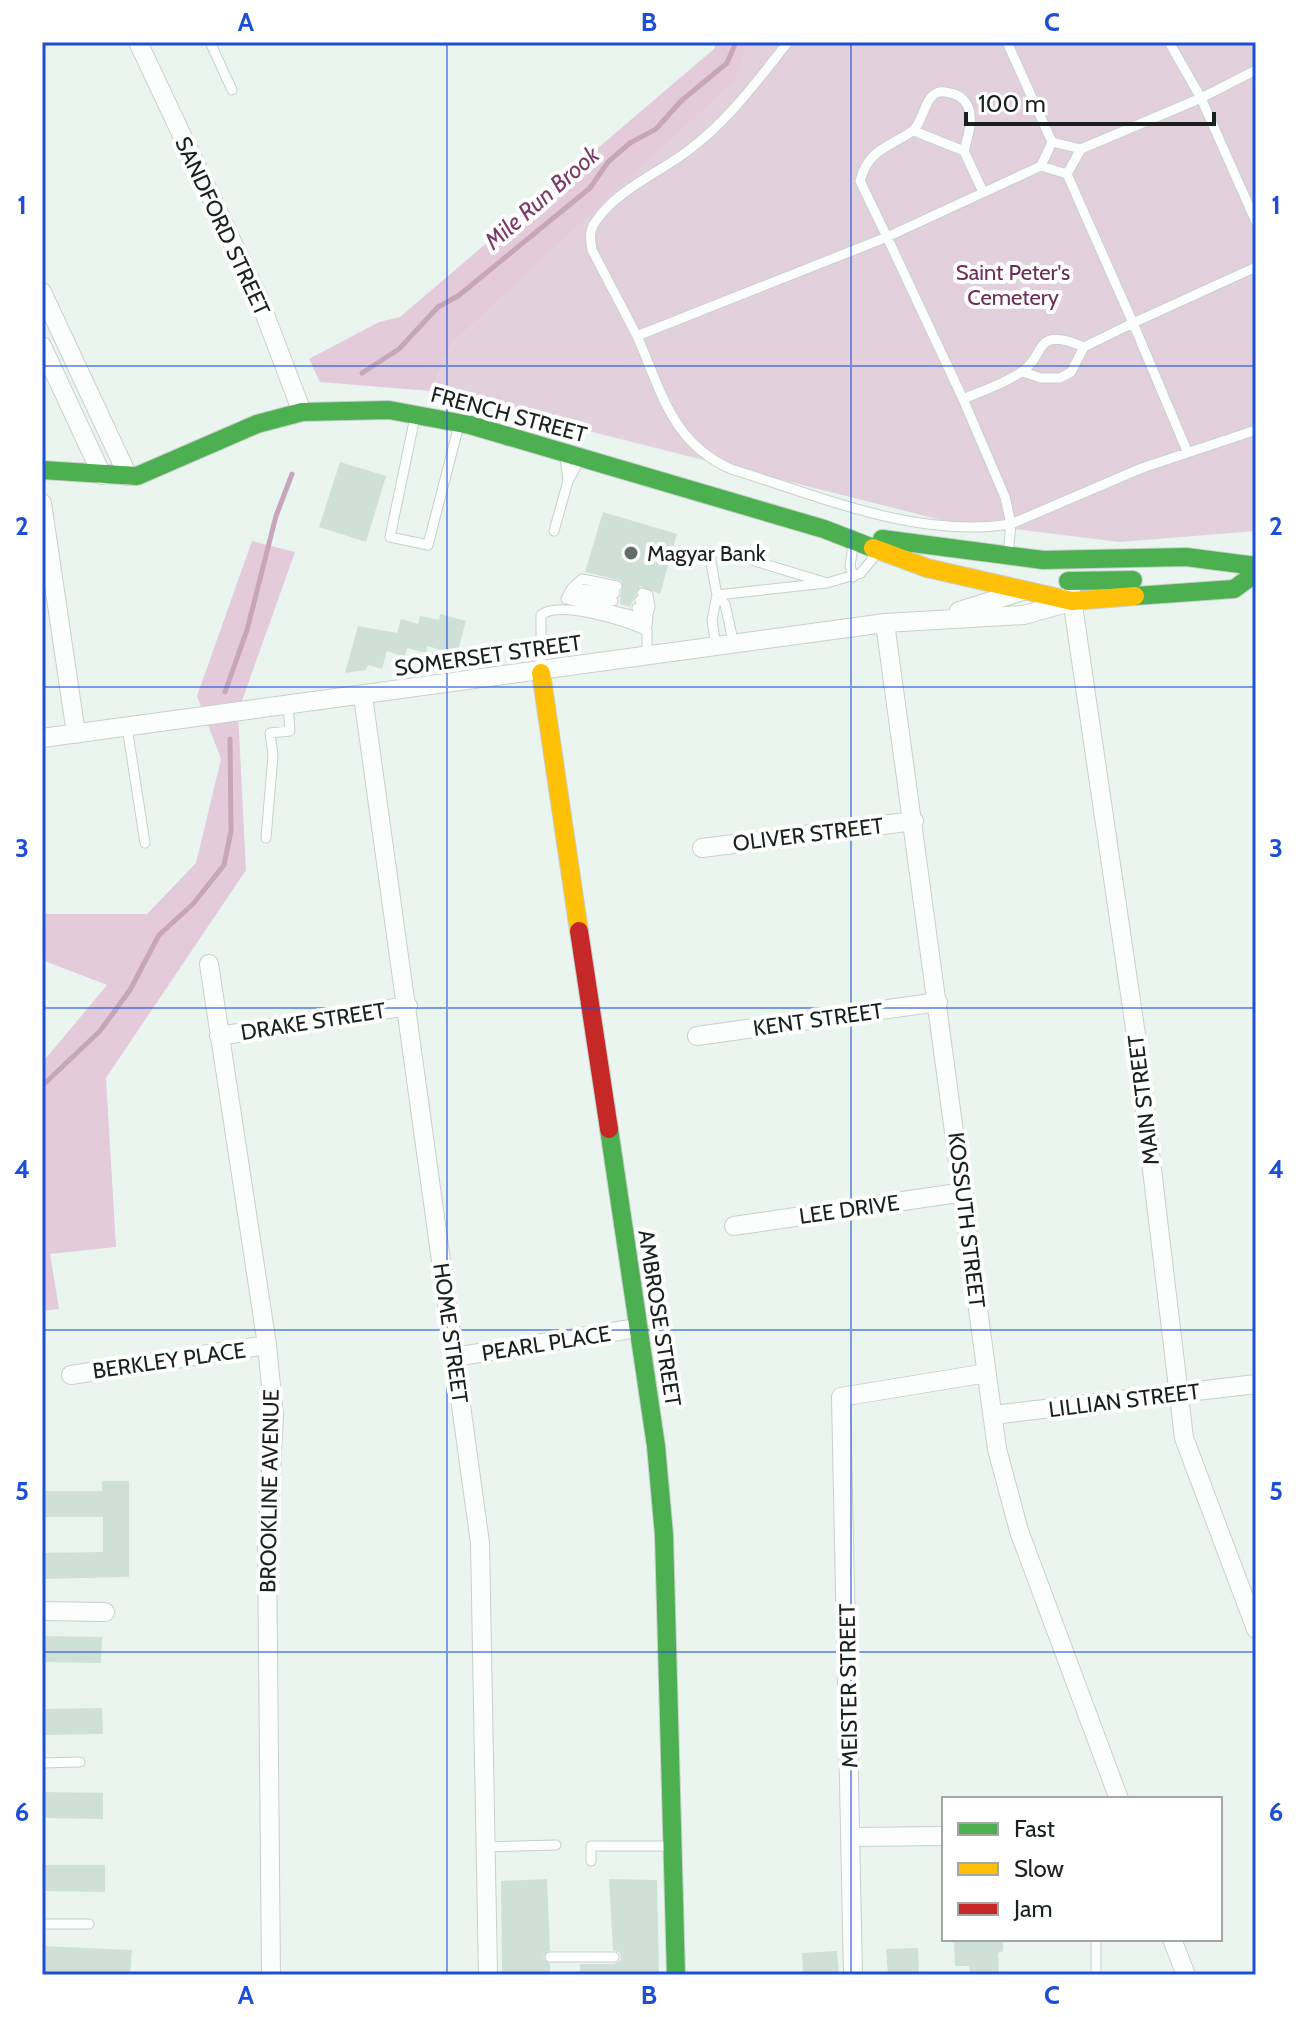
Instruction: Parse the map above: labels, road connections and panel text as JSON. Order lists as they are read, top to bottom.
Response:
{
  "streets": {
    "main road": ["FRENCH STREET", "SOMERSET STREET", "AMBROSE STREET"],
    "street": [
      "SANDFORD STREET",
      "OLIVER STREET",
      "KENT STREET",
      "DRAKE STREET",
      "MAIN STREET",
      "LEE DRIVE",
      "KOSSUTH STREET",
      "HOME STREET",
      "PEARL PLACE",
      "BERKLEY PLACE",
      "LILLIAN STREET",
      "BROOKLINE AVENUE",
      "MEISTER STREET"
    ]
  },
  "crossings": [
    ["SANDFORD STREET", "FRENCH STREET"],
    ["FRENCH STREET", "SOMERSET STREET"],
    ["FRENCH STREET", "MAIN STREET"],
    ["SOMERSET STREET", "MAIN STREET"],
    ["SOMERSET STREET", "KOSSUTH STREET"],
    ["SOMERSET STREET", "AMBROSE STREET"],
    ["SOMERSET STREET", "HOME STREET"],
    ["OLIVER STREET", "KOSSUTH STREET"],
    ["KENT STREET", "KOSSUTH STREET"],
    ["DRAKE STREET", "HOME STREET"],
    ["DRAKE STREET", "BROOKLINE AVENUE"],
    ["MAIN STREET", "LILLIAN STREET"],
    ["LEE DRIVE", "KOSSUTH STREET"],
    ["KOSSUTH STREET", "LILLIAN STREET"],
    ["KOSSUTH STREET", "MEISTER STREET"],
    ["AMBROSE STREET", "PEARL PLACE"],
    ["HOME STREET", "PEARL PLACE"],
    ["BERKLEY PLACE", "BROOKLINE AVENUE"]
  ],
  "water": ["Mile Run Brook"],
  "parks": ["Saint Peter's Cemetery"],
  "places": ["Magyar Bank"],
  "legend": ["Fast", "Slow", "Jam"],
  "scale_bar": "100 m",
  "grid": {
    "columns": ["A", "B", "C"],
    "rows": [
      "1",
      "2",
      "3",
      "4",
      "5",
      "6"
    ]
  }
}
